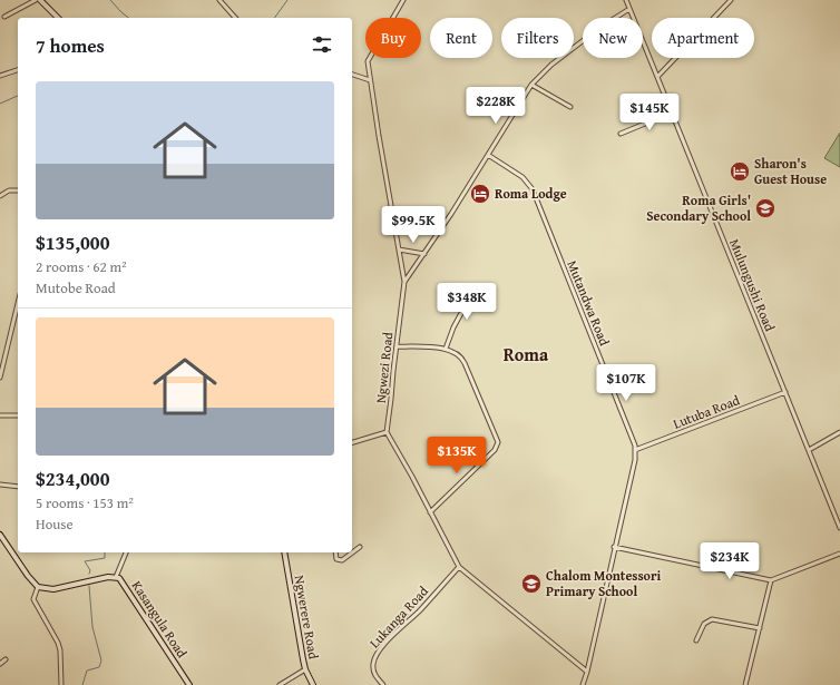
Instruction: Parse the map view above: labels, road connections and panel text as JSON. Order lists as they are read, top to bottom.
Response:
{
  "streets": {
    "main road": ["Ngwerere Road", "Kasangula Road"],
    "street": [
      "Mulungushi Road",
      "Mutandwa Road",
      "Ngwezi Road",
      "Lutuba Road",
      "Lukanga Road"
    ]
  },
  "crossings": [
    ["Mulungushi Road", "Lutuba Road"],
    ["Mutandwa Road", "Lutuba Road"]
  ],
  "districts": ["Roma"],
  "places": {
    "hotel": ["Sharon's Guest House", "Roma Lodge"],
    "school or university": ["Roma Girls' Secondary School", "Chalom Montessori Primary School"]
  },
  "page": {
    "chip": [
      "Buy",
      "Rent",
      "Filters",
      "New",
      "Apartment"
    ],
    "heading": "7 homes",
    "list": [
      {
        "name": "$135,000",
        "note": "2 rooms · 62 m² · Mutobe Road"
      },
      {
        "name": "$234,000",
        "note": "5 rooms · 153 m² · House"
      }
    ],
    "price": [
      "$228K",
      "$145K",
      "$99.5K",
      "$348K",
      "$107K",
      "$135K",
      "$234K"
    ]
  }
}
